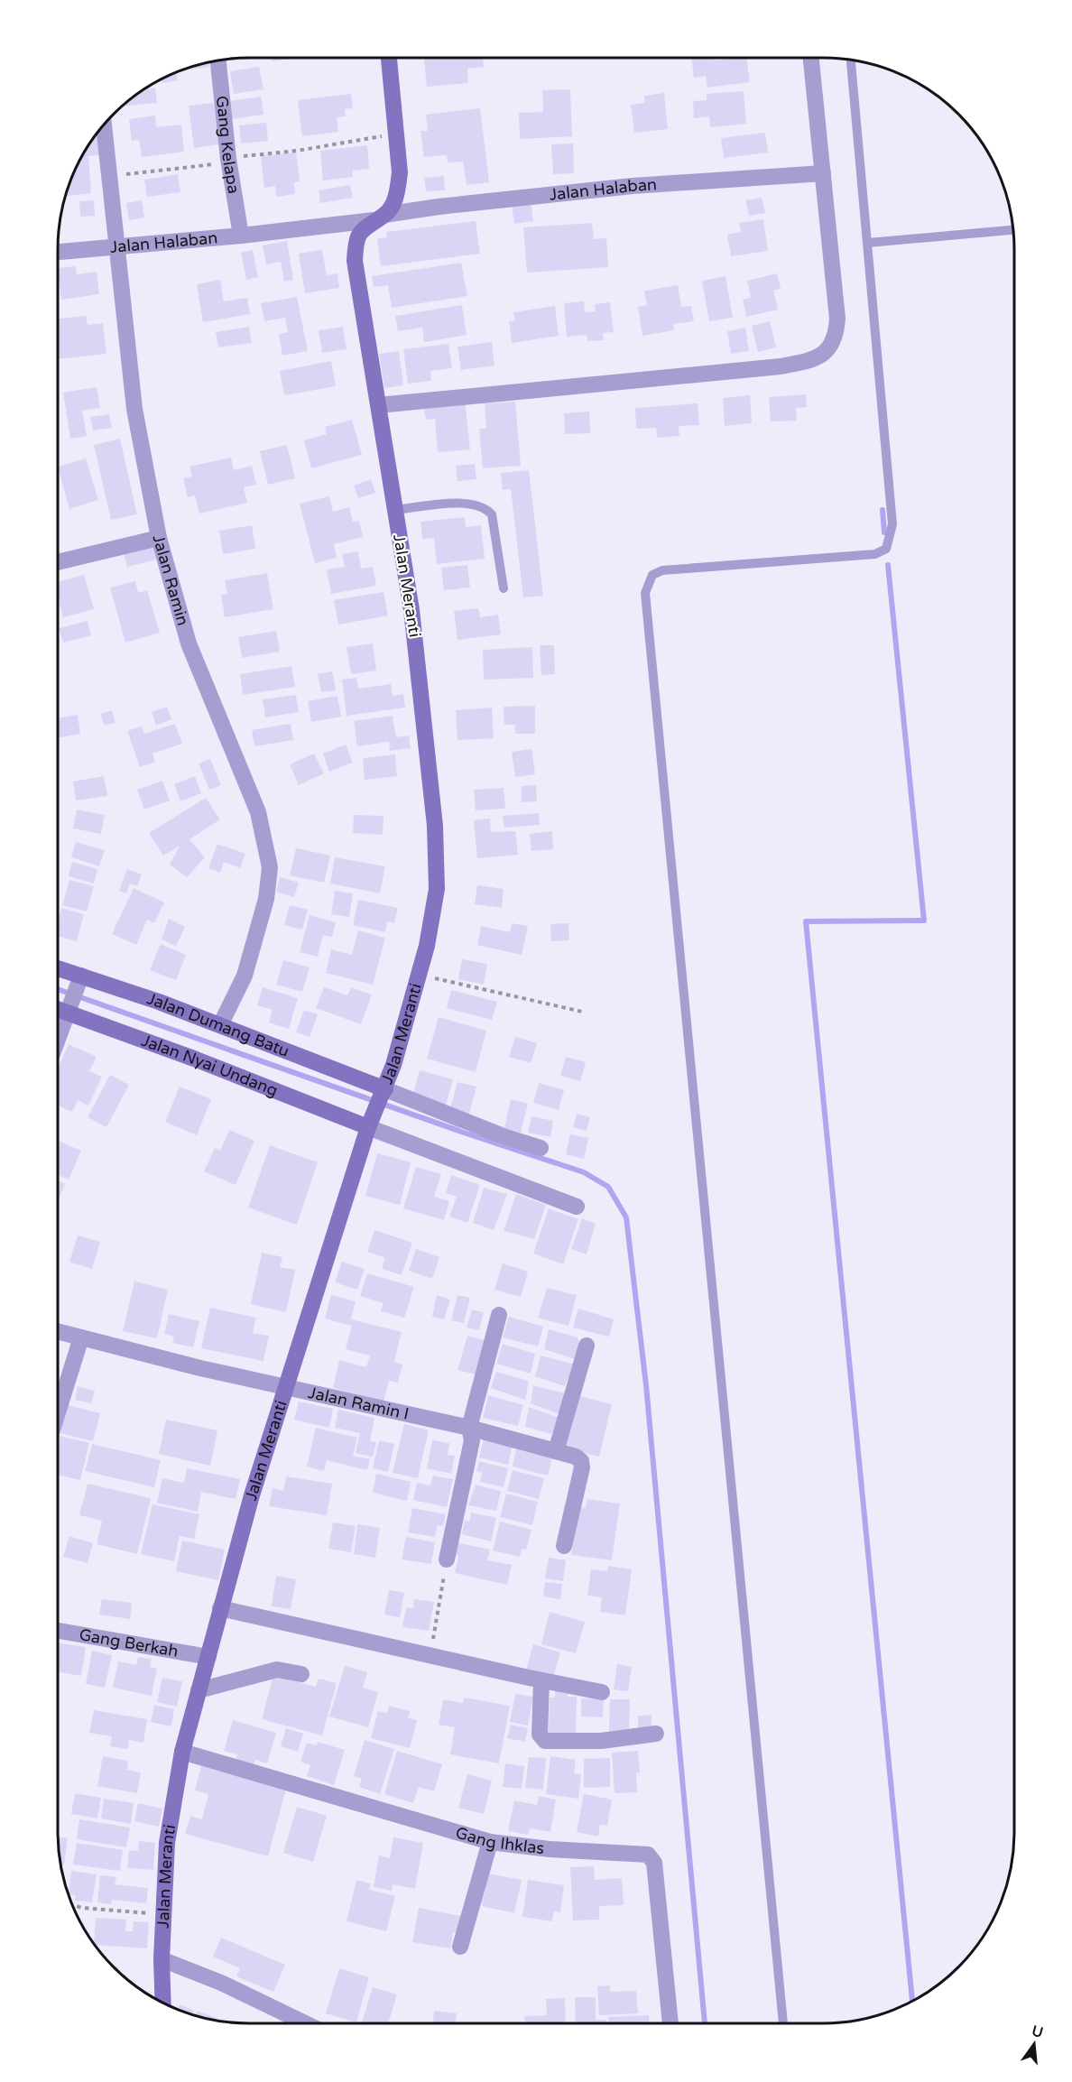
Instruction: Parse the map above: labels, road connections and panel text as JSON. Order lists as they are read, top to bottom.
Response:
{
  "streets": {
    "street": [
      "Gang Kelapa",
      "Jalan Halaban",
      "Jalan Ramin",
      "Jalan Meranti",
      "Jalan Dumang Batu",
      "Jalan Nyai Undang",
      "Jalan Ramin I",
      "Gang Berkah",
      "Gang Ihklas"
    ]
  },
  "crossings": [
    ["Gang Kelapa", "Jalan Halaban"],
    ["Jalan Halaban", "Jalan Ramin"],
    ["Jalan Halaban", "Jalan Meranti"],
    ["Jalan Ramin", "Jalan Dumang Batu"],
    ["Jalan Meranti", "Jalan Dumang Batu"],
    ["Jalan Meranti", "Jalan Nyai Undang"],
    ["Jalan Meranti", "Jalan Ramin I"],
    ["Jalan Meranti", "Gang Berkah"],
    ["Jalan Meranti", "Gang Ihklas"]
  ],
  "north": "top"
}
